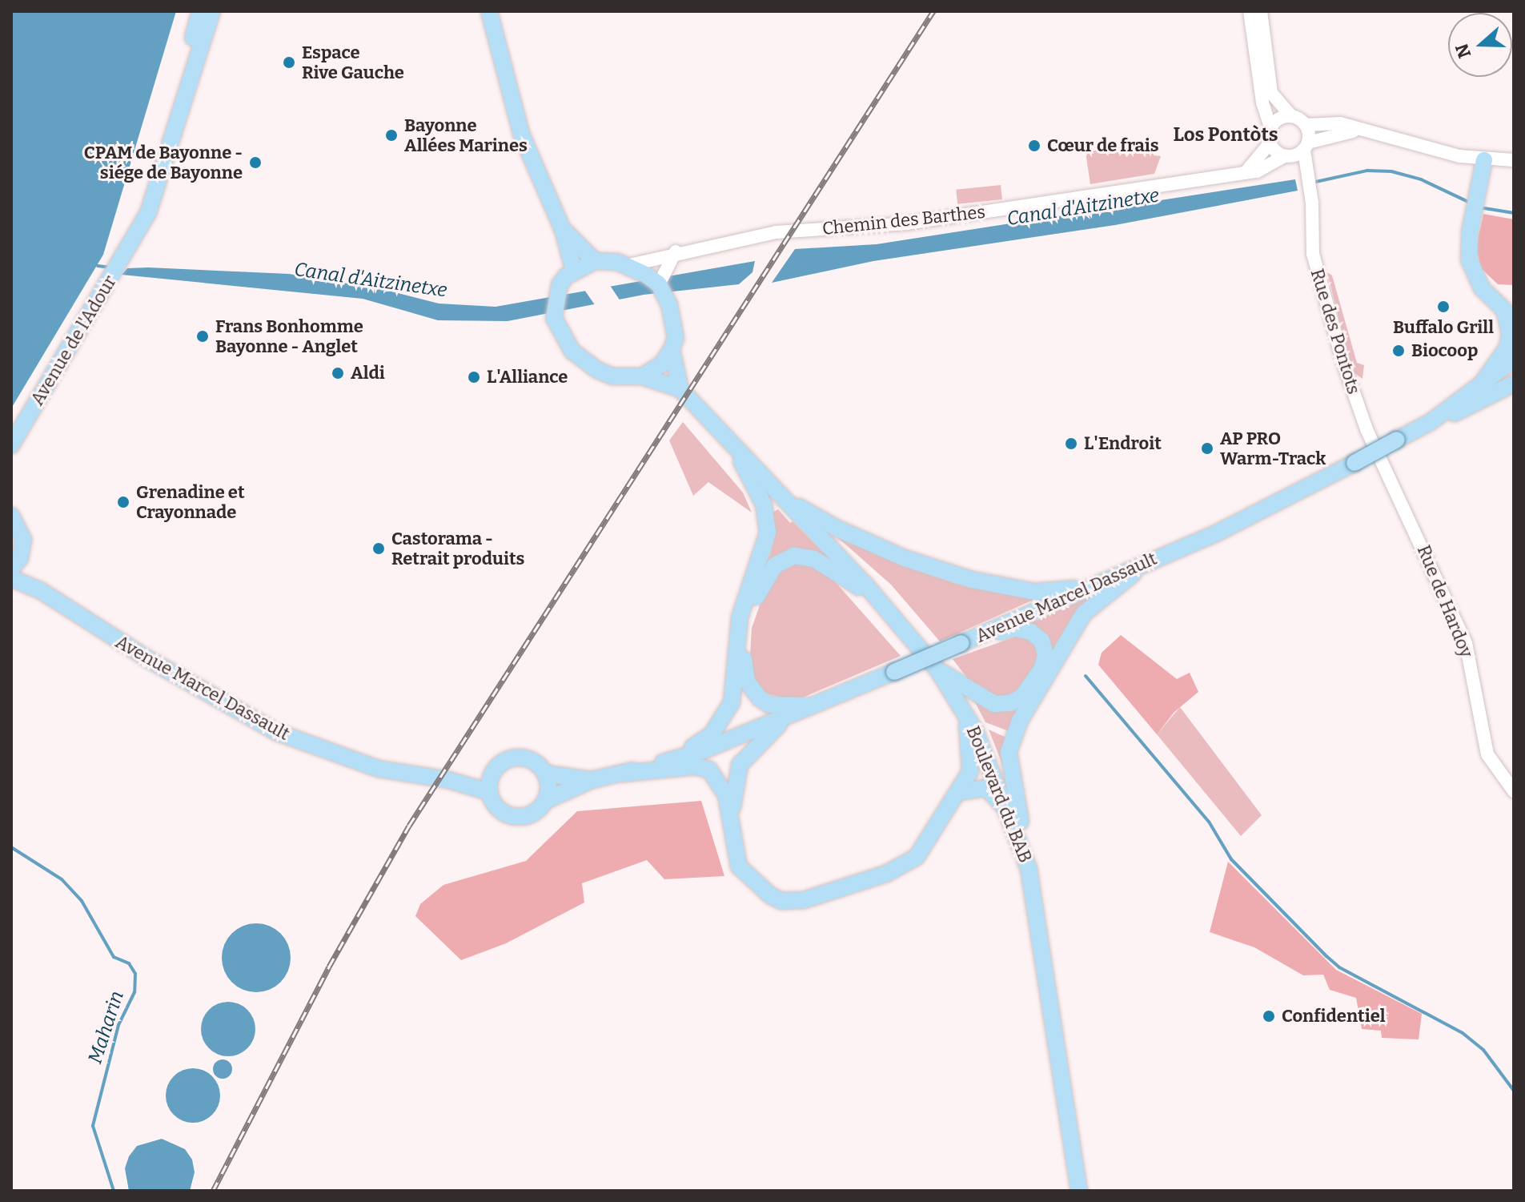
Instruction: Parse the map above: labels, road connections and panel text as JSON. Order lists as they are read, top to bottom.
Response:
{
  "streets": {
    "main road": ["Avenue de l'Adour", "Avenue Marcel Dassault", "Boulevard du BAB"],
    "street": ["Chemin des Barthes", "Rue des Pontots", "Rue de Hardoy"]
  },
  "crossings": [
    ["Chemin des Barthes", "Rue des Pontots"],
    ["Chemin des Barthes", "Boulevard du BAB"],
    ["Rue des Pontots", "Rue de Hardoy"]
  ],
  "districts": ["Los Pontòts"],
  "water": ["Canal d'Aitzinetxe", "Maharin"],
  "places": [
    "Espace Rive Gauche",
    "Bayonne Allées Marines",
    "Cœur de frais",
    "CPAM de Bayonne - siége de Bayonne",
    "Buffalo Grill",
    "Frans Bonhomme Bayonne - Anglet",
    "Biocoop",
    "Aldi",
    "L'Alliance",
    "L'Endroit",
    "AP PRO Warm-Track",
    "Grenadine et Crayonnade",
    "Castorama - Retrait produits",
    "Confidentiel"
  ],
  "north": "left"
}
